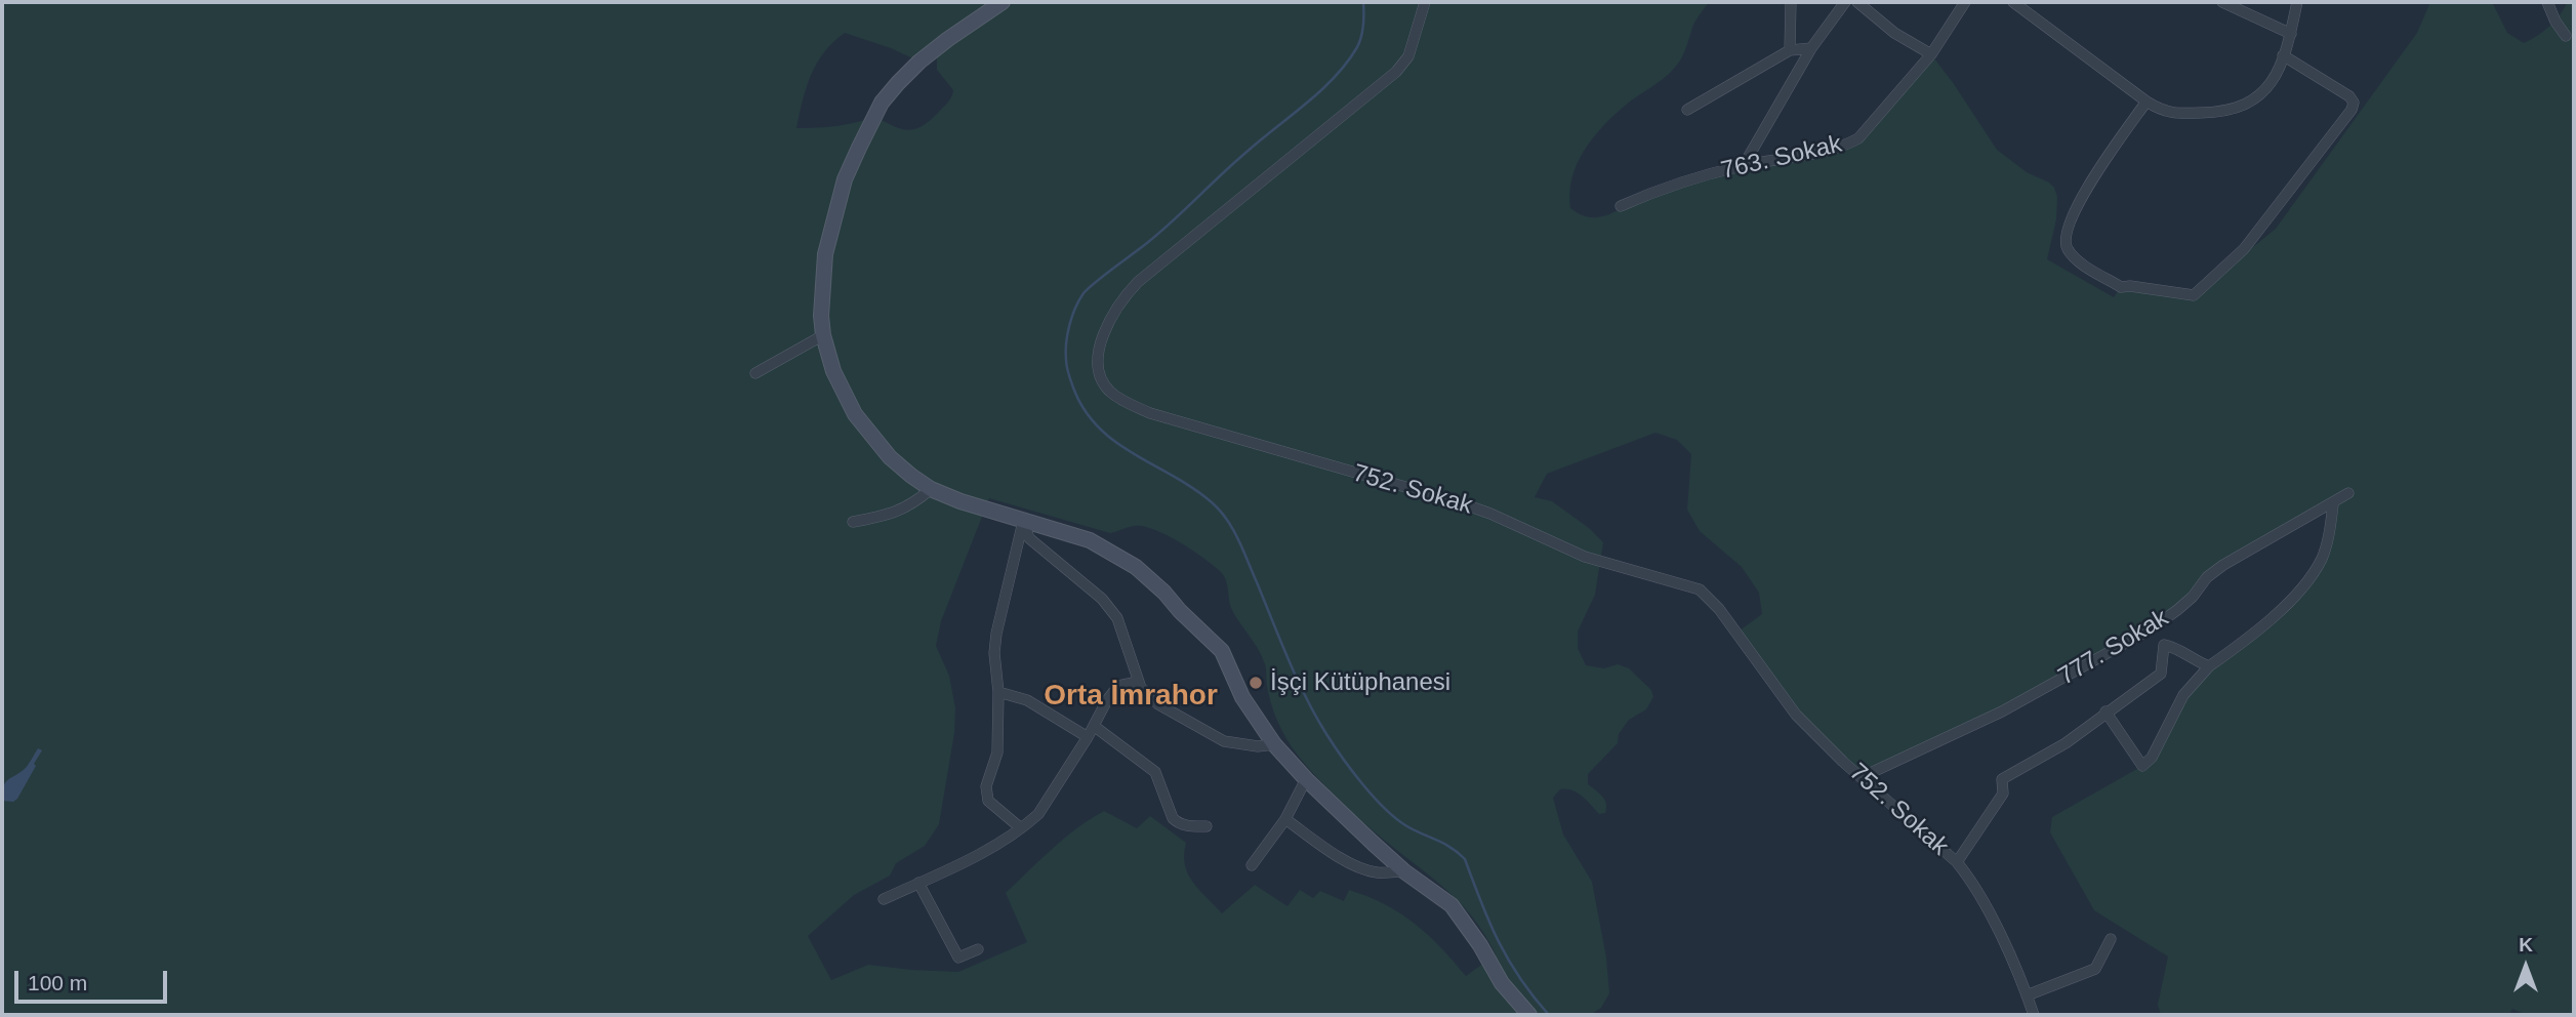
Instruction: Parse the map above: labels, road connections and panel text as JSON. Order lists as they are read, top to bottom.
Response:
{
  "streets": {
    "street": ["763. Sokak", "752. Sokak", "777. Sokak"]
  },
  "crossings": [
    ["752. Sokak", "777. Sokak"]
  ],
  "districts": ["Orta İmrahor"],
  "places": ["İşçi Kütüphanesi"],
  "scale_bar": "100 m",
  "north": "top"
}
